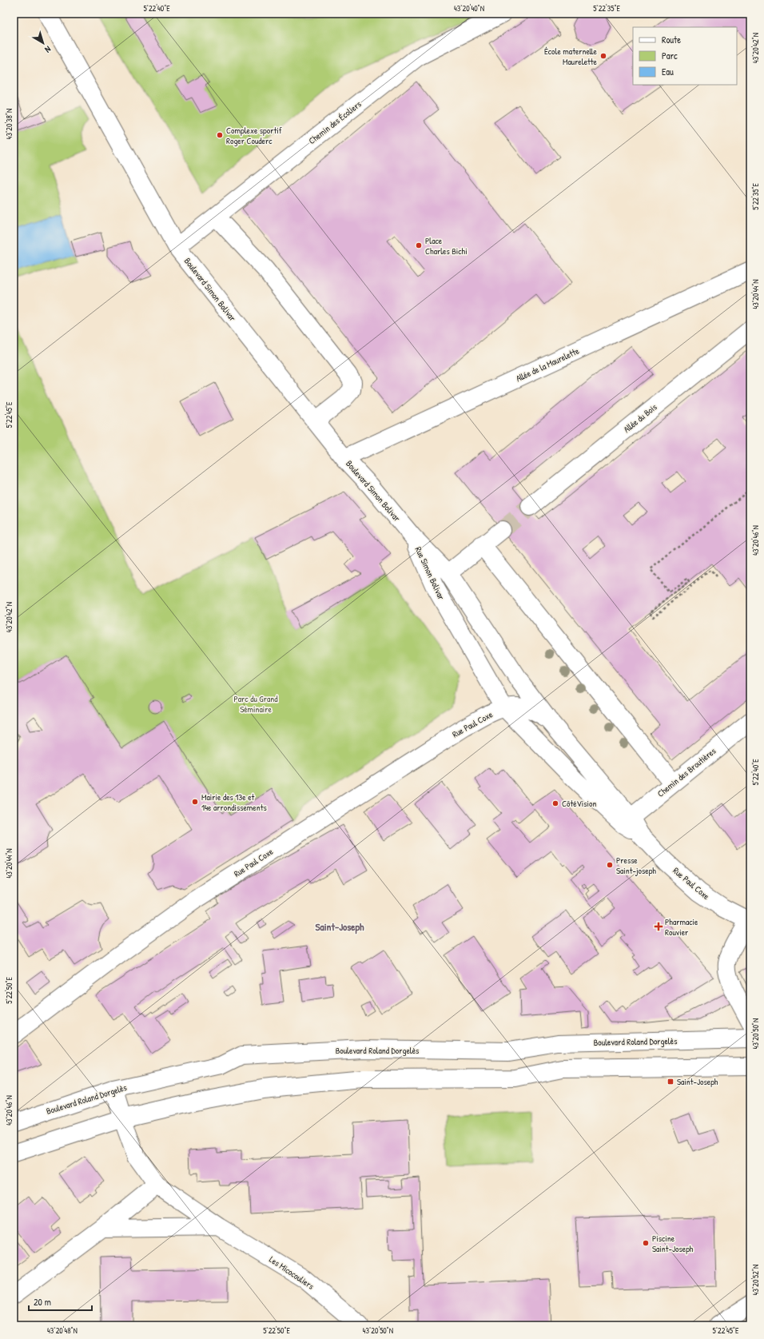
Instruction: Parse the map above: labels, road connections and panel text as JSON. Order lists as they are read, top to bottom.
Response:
{
  "streets": {
    "street": [
      "Chemin des Écoliers",
      "Boulevard Simon Bolivar",
      "Allée de la Maurelette",
      "Allée du Bois",
      "Rue Simon Bolivar",
      "Rue Paul Coxe",
      "Chemin des Broutières",
      "Boulevard Roland Dorgelès",
      "Les Micocouliers"
    ]
  },
  "crossings": [
    ["Chemin des Écoliers", "Boulevard Simon Bolivar"],
    ["Boulevard Simon Bolivar", "Allée de la Maurelette"],
    ["Boulevard Simon Bolivar", "Rue Simon Bolivar"],
    ["Rue Simon Bolivar", "Rue Paul Coxe"],
    ["Rue Paul Coxe", "Chemin des Broutières"],
    ["Boulevard Roland Dorgelès", "Les Micocouliers"]
  ],
  "districts": ["Saint-Joseph"],
  "parks": ["Parc du Grand Séminaire"],
  "places": {
    "other": [
      "École maternelle Maurelette",
      "Complexe sportif Roger Couderc",
      "Place Charles Bichi",
      "Mairie des 13e et 14e arrondissements",
      "CôtéVision",
      "Presse Saint-joseph",
      "Piscine Saint-Joseph"
    ],
    "health": ["Pharmacie Rouvier"],
    "transit": ["Saint-Joseph"]
  },
  "legend": ["Route", "Parc", "Eau"],
  "scale_bar": "20 m",
  "north": "bottom right",
  "coordinates": [
    "5°22'40\"E",
    "43°20'40\"N",
    "5°22'35\"E",
    "43°20'42\"N",
    "43°20'38\"N",
    "43°20'44\"N",
    "5°22'45\"E",
    "43°20'46\"N",
    "5°22'50\"E",
    "43°20'50\"N",
    "43°20'52\"N",
    "43°20'48\"N"
  ]
}
